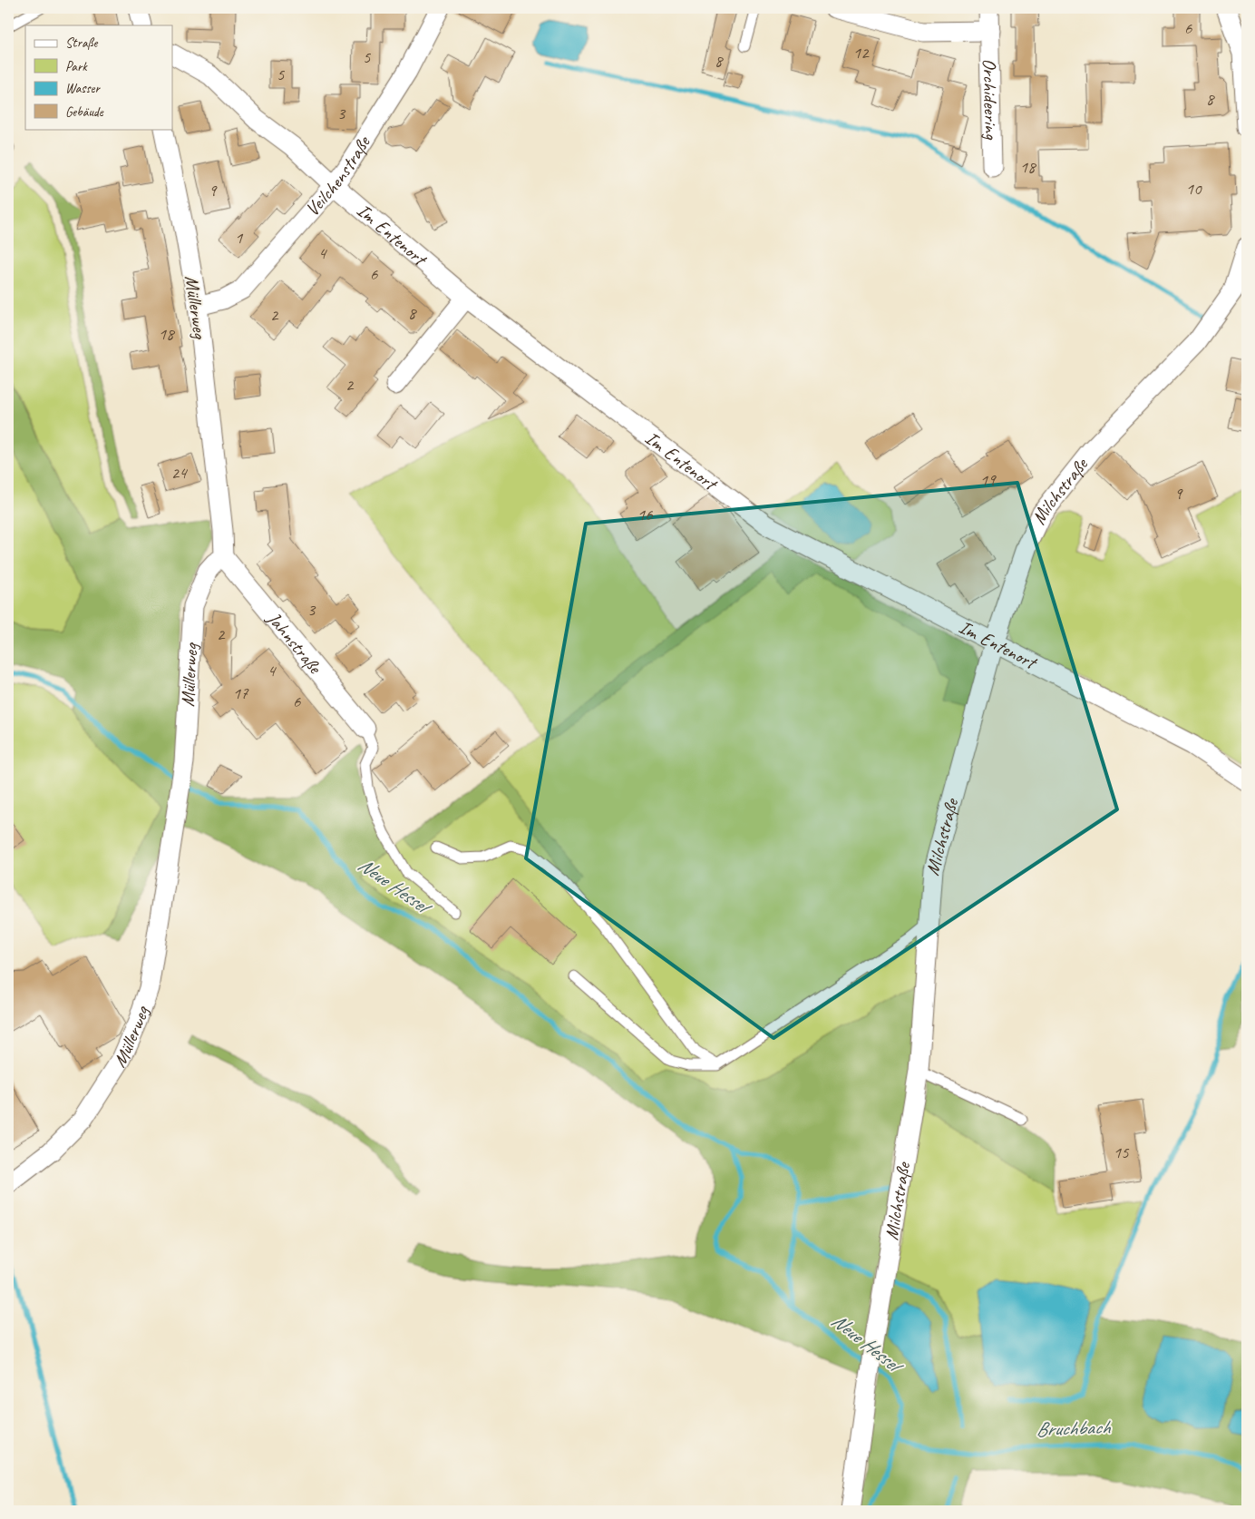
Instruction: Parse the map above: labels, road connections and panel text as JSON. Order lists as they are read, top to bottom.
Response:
{
  "streets": {
    "street": [
      "Orchideering",
      "Veilchenstraße",
      "Im Entenort",
      "Müllerweg",
      "Milchstraße",
      "Jahnstraße"
    ]
  },
  "crossings": [
    ["Veilchenstraße", "Im Entenort"],
    ["Veilchenstraße", "Müllerweg"],
    ["Im Entenort", "Milchstraße"],
    ["Müllerweg", "Jahnstraße"]
  ],
  "water": ["Neue Hessel", "Bruchbach"],
  "house_numbers": [
    "6",
    "12",
    "5",
    "8",
    "5",
    "8",
    "3",
    "18",
    "10",
    "9",
    "1",
    "4",
    "6",
    "8",
    "2",
    "18",
    "2",
    "24",
    "19",
    "9",
    "16",
    "3",
    "2",
    "4",
    "17",
    "6",
    "15"
  ],
  "legend": [
    "Straße",
    "Park",
    "Wasser",
    "Gebäude"
  ]
}
